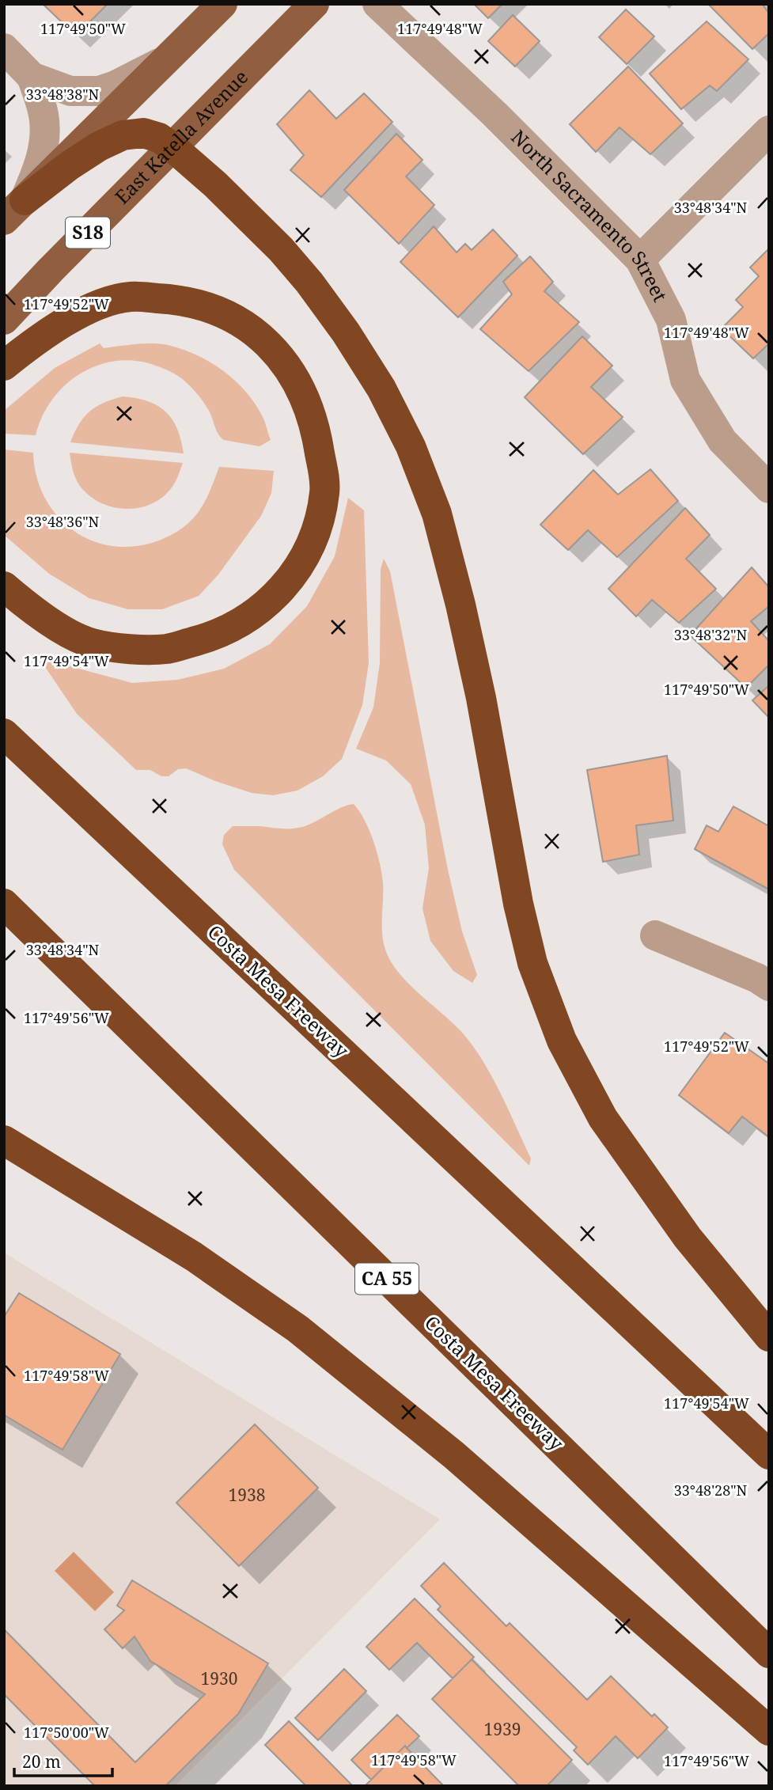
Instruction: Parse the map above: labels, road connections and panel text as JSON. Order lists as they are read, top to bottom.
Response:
{
  "streets": {
    "highway": ["Costa Mesa Freeway", "CA 55"],
    "main road": ["East Katella Avenue", "S18"],
    "street": ["North Sacramento Street"]
  },
  "house_numbers": ["1938", "1930", "1939"],
  "scale_bar": "20 m",
  "coordinates": [
    "117°49'50\"W",
    "117°49'48\"W",
    "33°48'38\"N",
    "33°48'34\"N",
    "117°49'52\"W",
    "33°48'36\"N",
    "33°48'32\"N",
    "117°49'54\"W",
    "117°49'56\"W",
    "117°49'58\"W",
    "33°48'28\"N",
    "117°50'00\"W"
  ]
}
